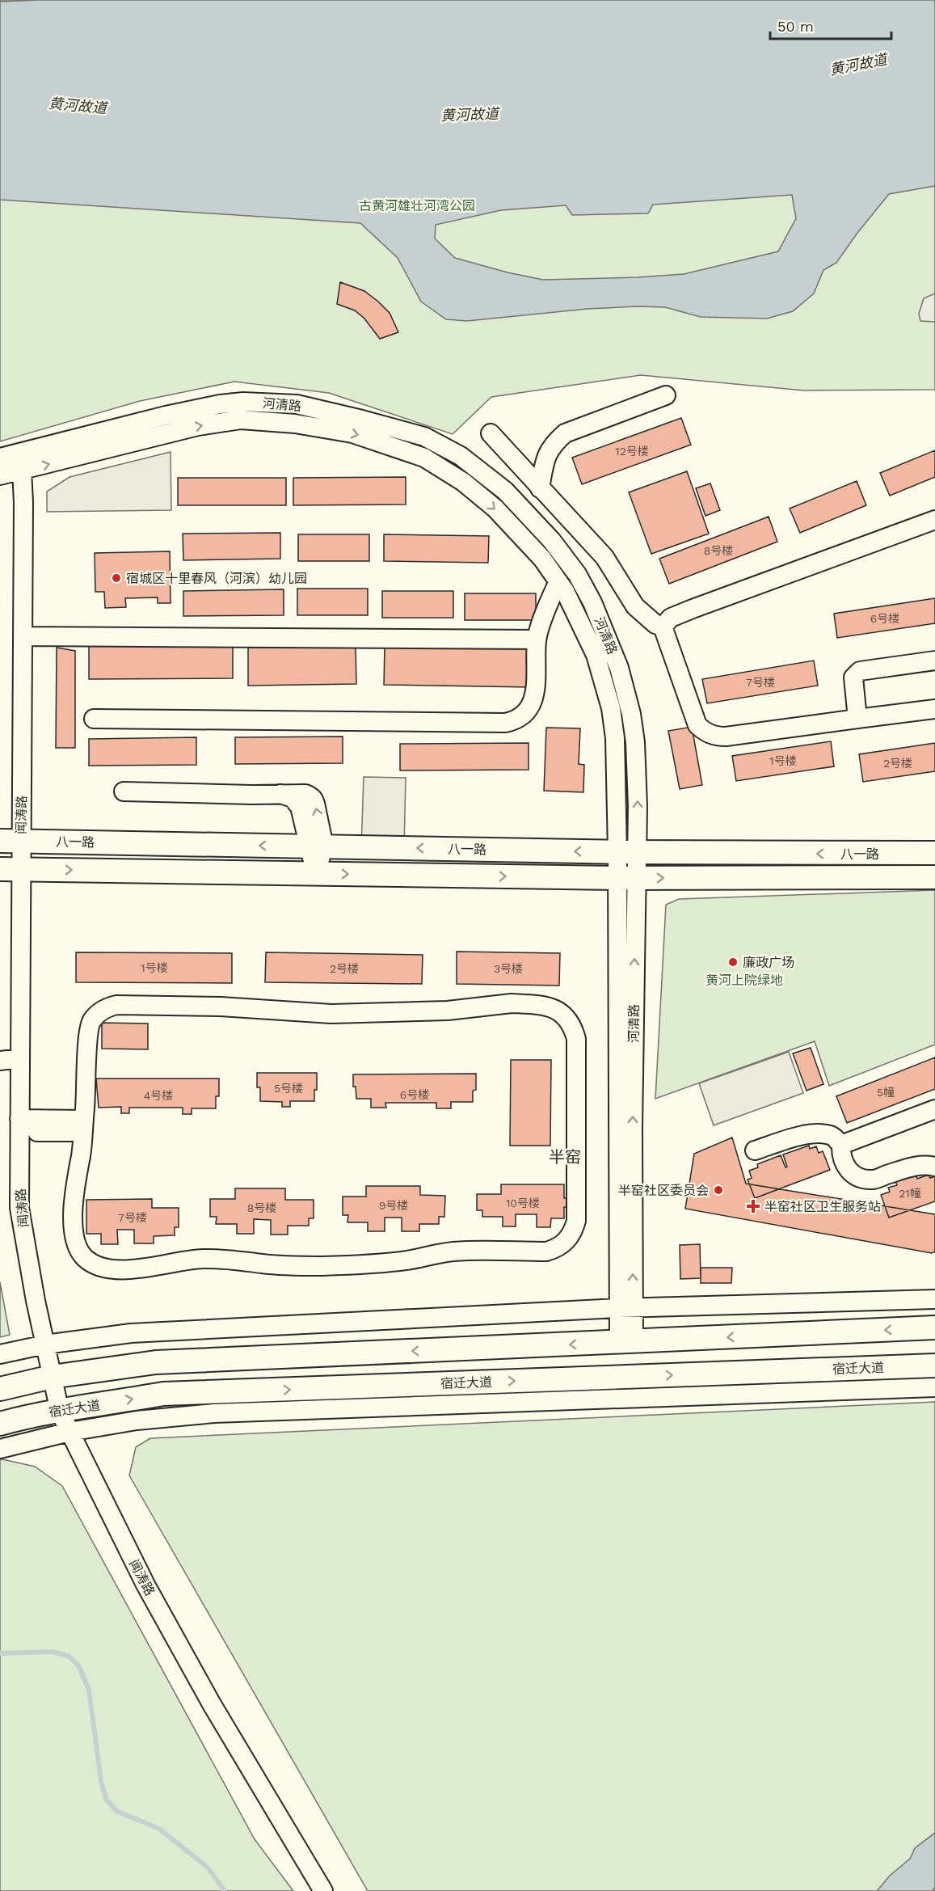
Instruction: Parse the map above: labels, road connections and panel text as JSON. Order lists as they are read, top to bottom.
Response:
{
  "streets": {
    "main road": ["八一路", "宿迁大道"],
    "street": ["河清路", "闻涛路"]
  },
  "crossings": [
    ["河清路", "闻涛路"],
    ["河清路", "八一路"],
    ["闻涛路", "八一路"],
    ["闻涛路", "宿迁大道"]
  ],
  "districts": ["半窑"],
  "water": ["黄河故道"],
  "parks": ["古黄河雄壮河湾公园", "黄河上院绿地"],
  "places": {
    "other": ["宿城区十里春风（河滨）幼儿园", "廉政广场", "半窑社区委员会"],
    "health": ["半窑社区卫生服务站"]
  },
  "house_numbers": [
    "12号楼",
    "8号楼",
    "6号楼",
    "7号楼",
    "1号楼",
    "2号楼",
    "1号楼",
    "2号楼",
    "3号楼",
    "5号楼",
    "5幢",
    "6号楼",
    "4号楼",
    "21幢",
    "10号楼",
    "9号楼",
    "8号楼",
    "7号楼"
  ],
  "scale_bar": "50 m"
}
